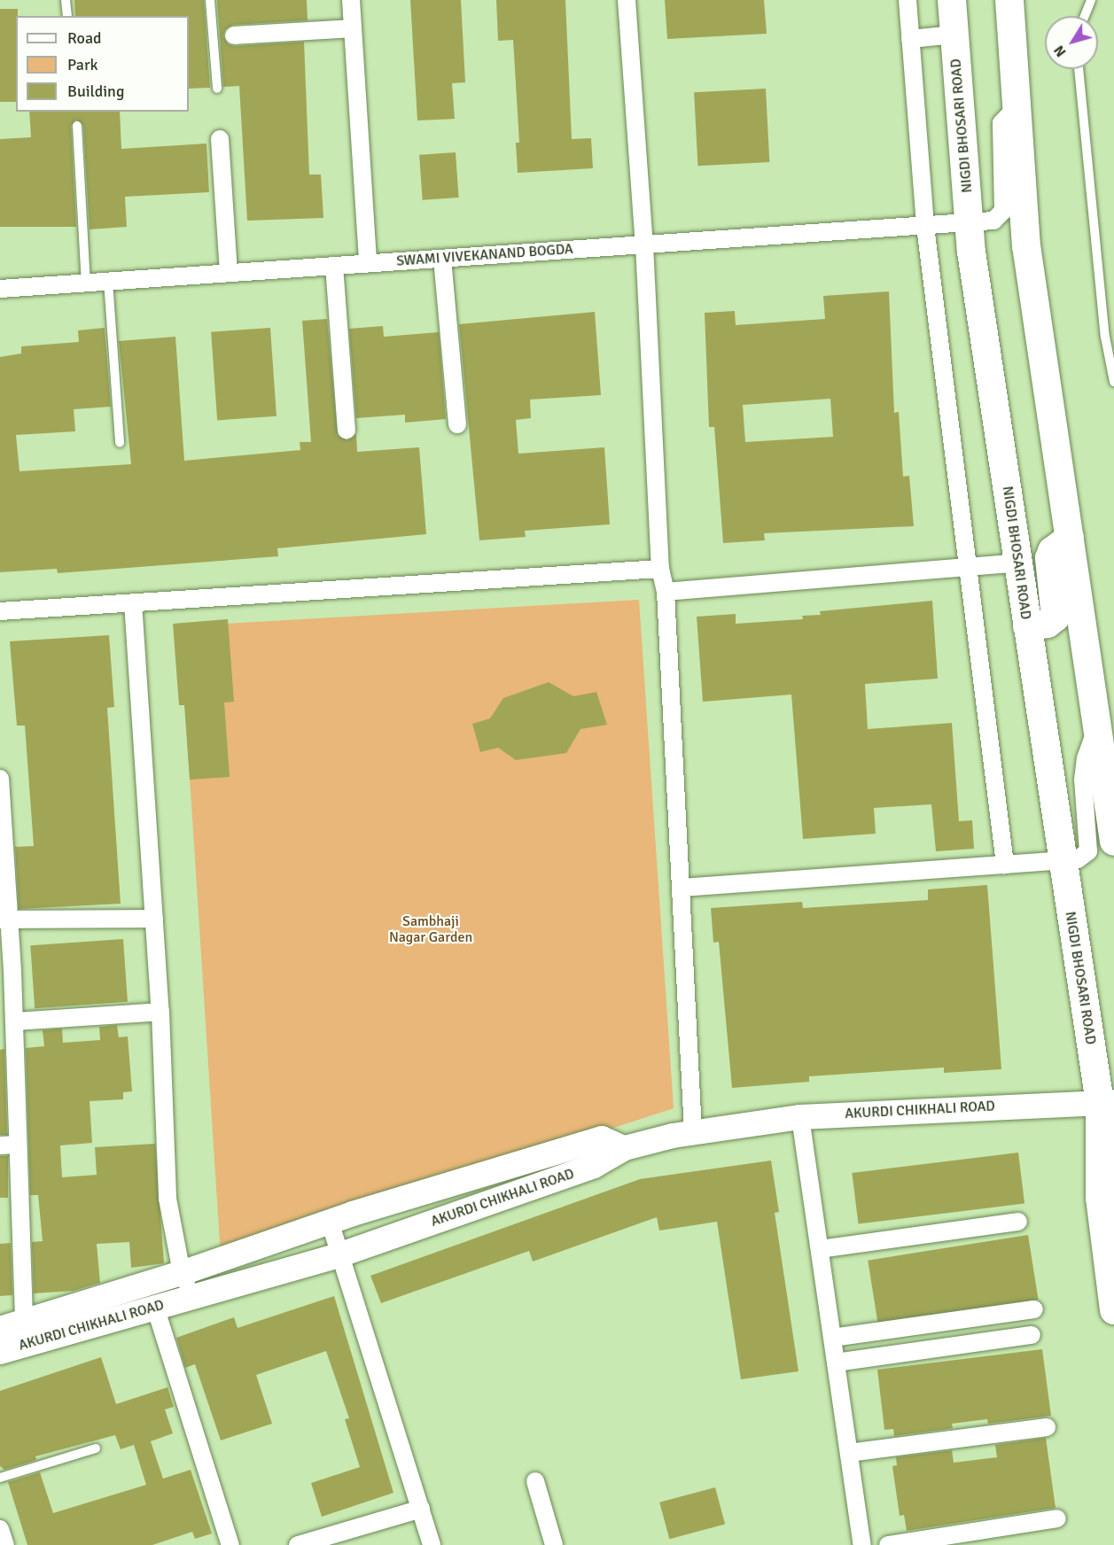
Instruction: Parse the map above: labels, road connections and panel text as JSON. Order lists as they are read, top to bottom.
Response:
{
  "streets": {
    "main road": ["NIGDI BHOSARI ROAD", "AKURDI CHIKHALI ROAD"],
    "street": ["SWAMI VIVEKANAND BOGDA"]
  },
  "crossings": [
    ["NIGDI BHOSARI ROAD", "SWAMI VIVEKANAND BOGDA"],
    ["NIGDI BHOSARI ROAD", "AKURDI CHIKHALI ROAD"]
  ],
  "parks": ["Sambhaji Nagar Garden"],
  "legend": ["Road", "Park", "Building"],
  "north": "bottom left"
}
